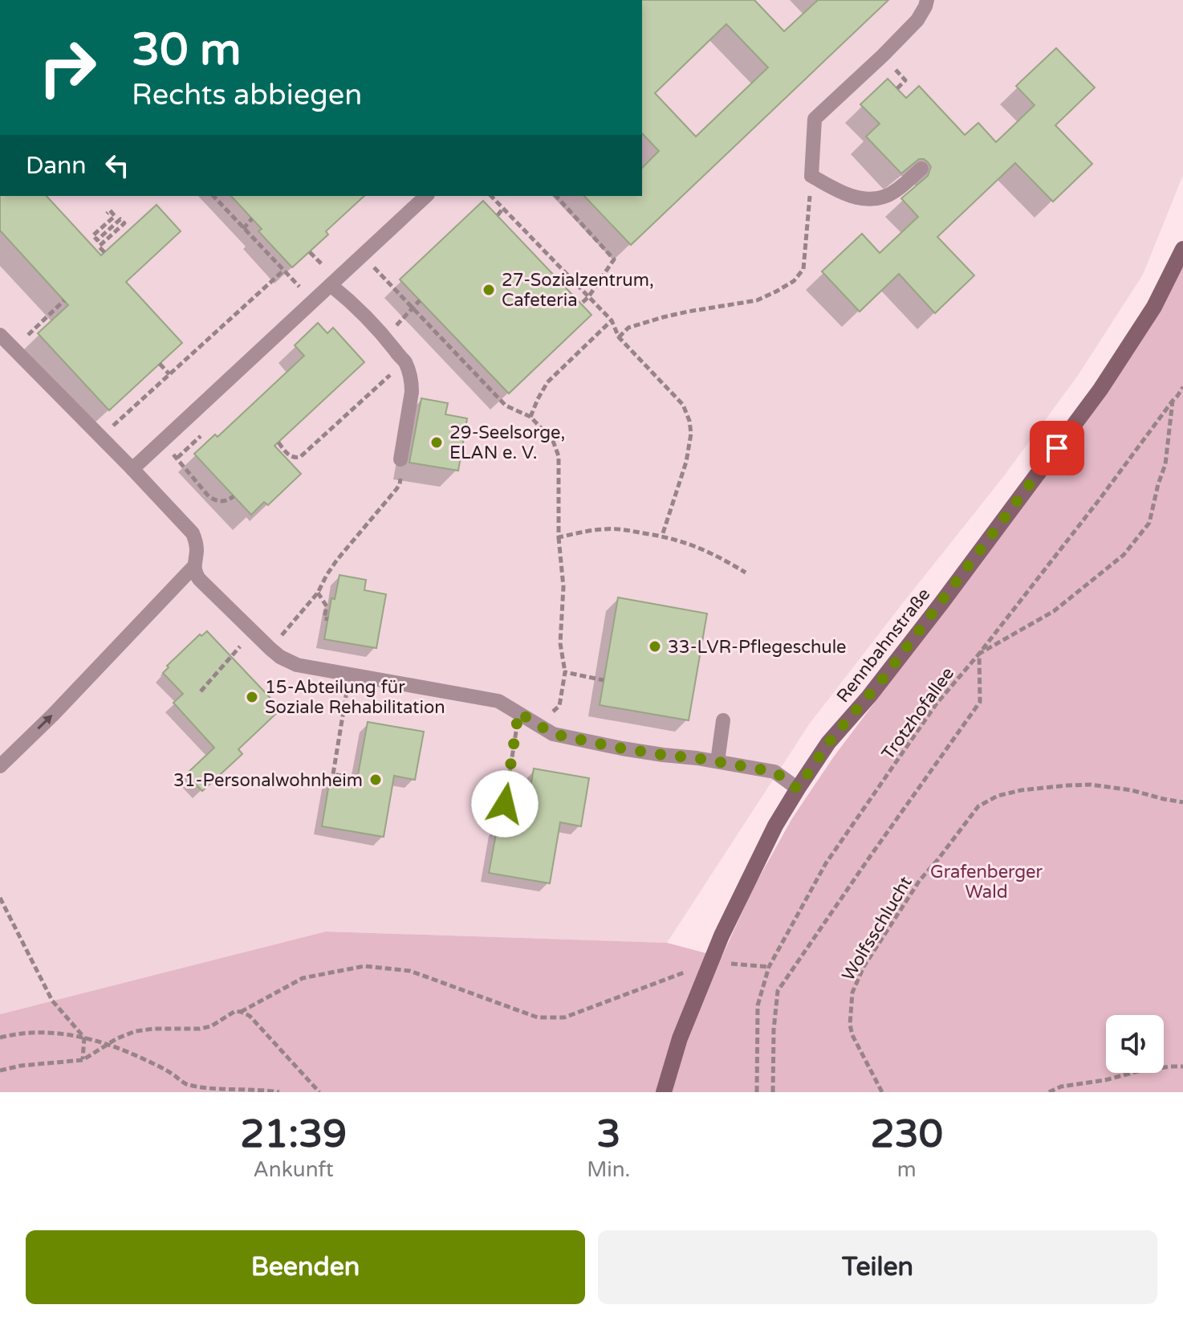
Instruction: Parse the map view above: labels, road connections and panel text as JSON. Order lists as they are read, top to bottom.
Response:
{
  "streets": {
    "street": ["Rennbahnstraße"],
    "path": ["Trotzhofallee", "Wolfsschlucht"]
  },
  "parks": ["Grafenberger Wald"],
  "places": [
    "27-Sozialzentrum, Cafeteria",
    "29-Seelsorge, ELAN e. V.",
    "33-LVR-Pflegeschule",
    "15-Abteilung für Soziale Rehabilitation",
    "31-Personalwohnheim"
  ],
  "page": {
    "turn": ["30 m", "Rechts abbiegen"],
    "then": "Dann",
    "eta": [
      "21:39",
      "Ankunft",
      "3",
      "Min.",
      "230",
      "m"
    ],
    "buttons": ["Beenden", "Teilen"]
  }
}
